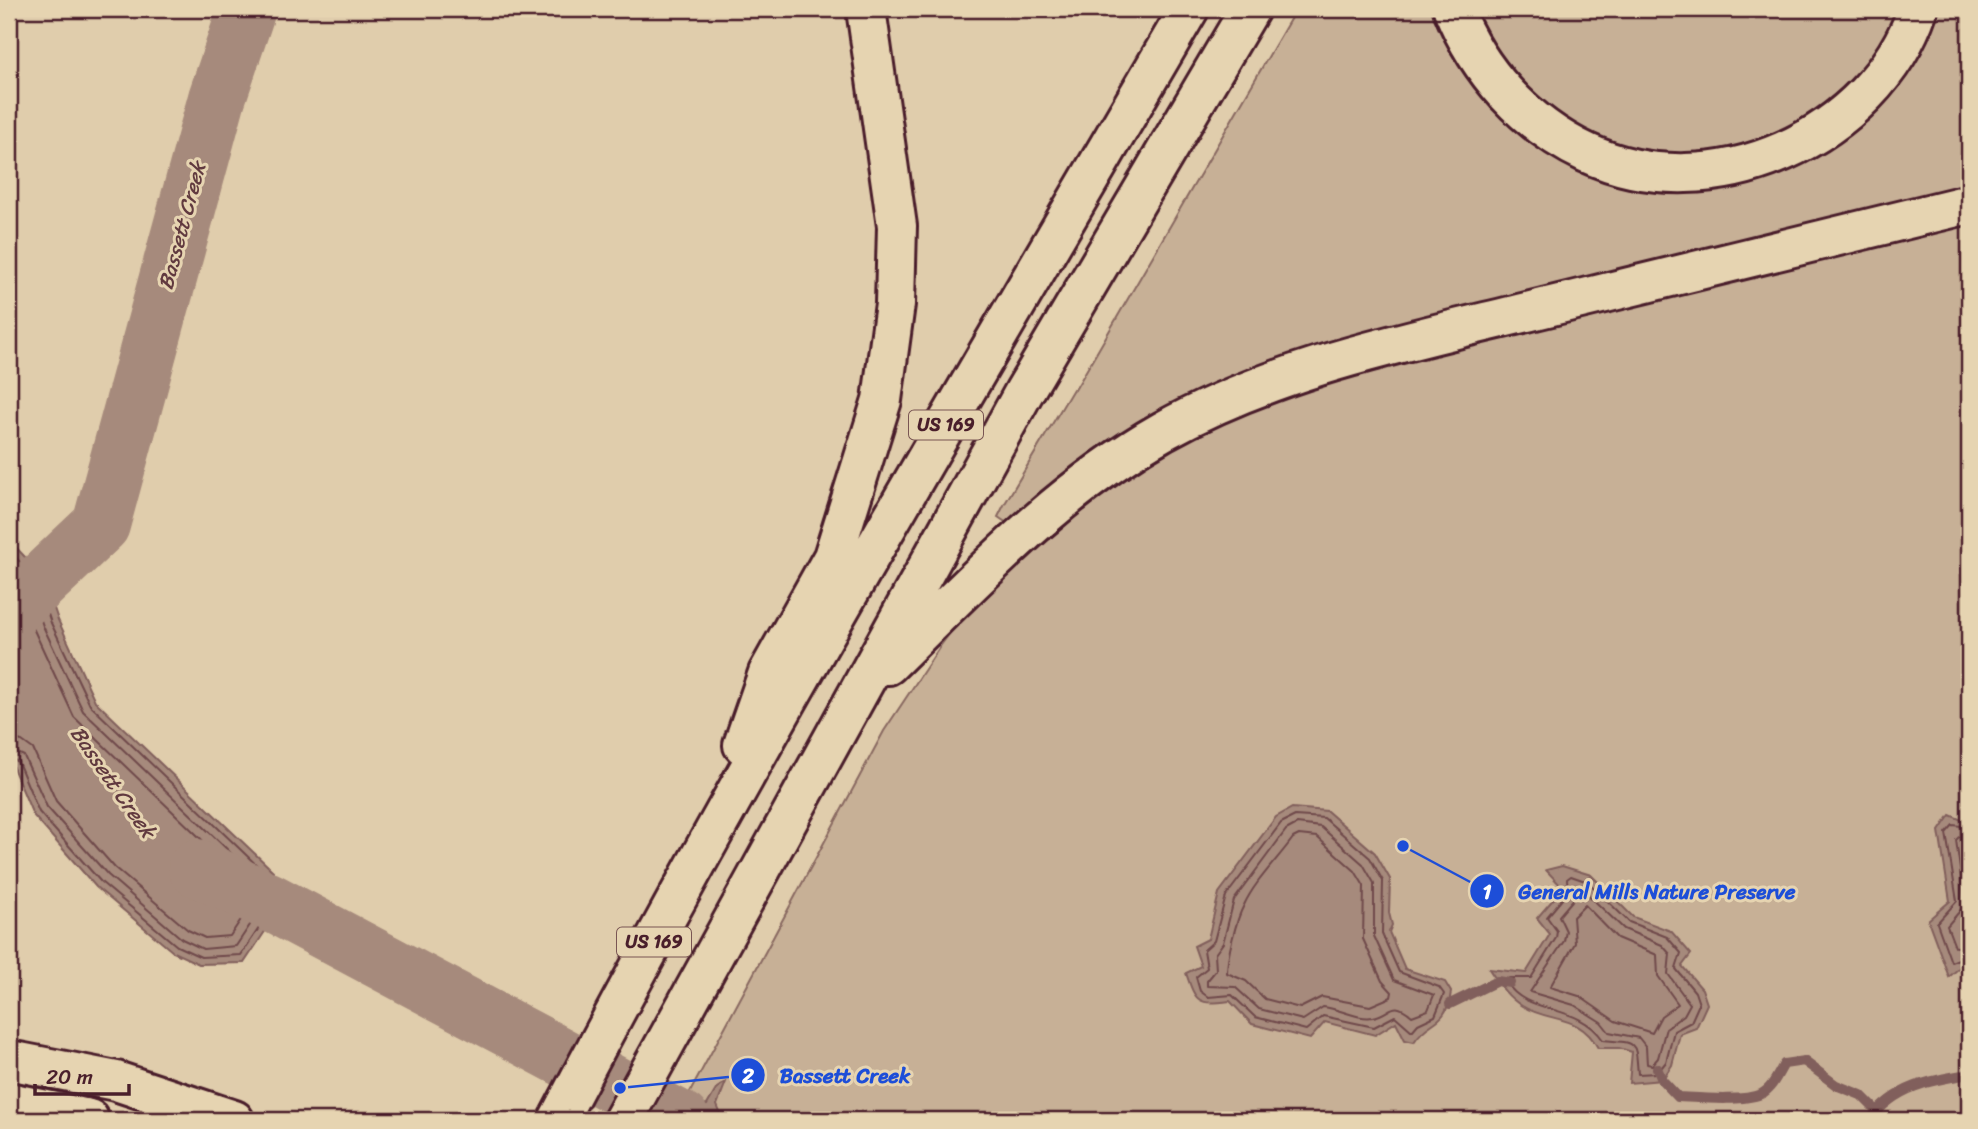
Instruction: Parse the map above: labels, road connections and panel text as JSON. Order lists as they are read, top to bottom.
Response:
{
  "streets": {
    "main road": ["US 169"]
  },
  "water": ["Bassett Creek"],
  "places": ["General Mills Nature Preserve", "Bassett Creek"],
  "scale_bar": "20 m"
}
